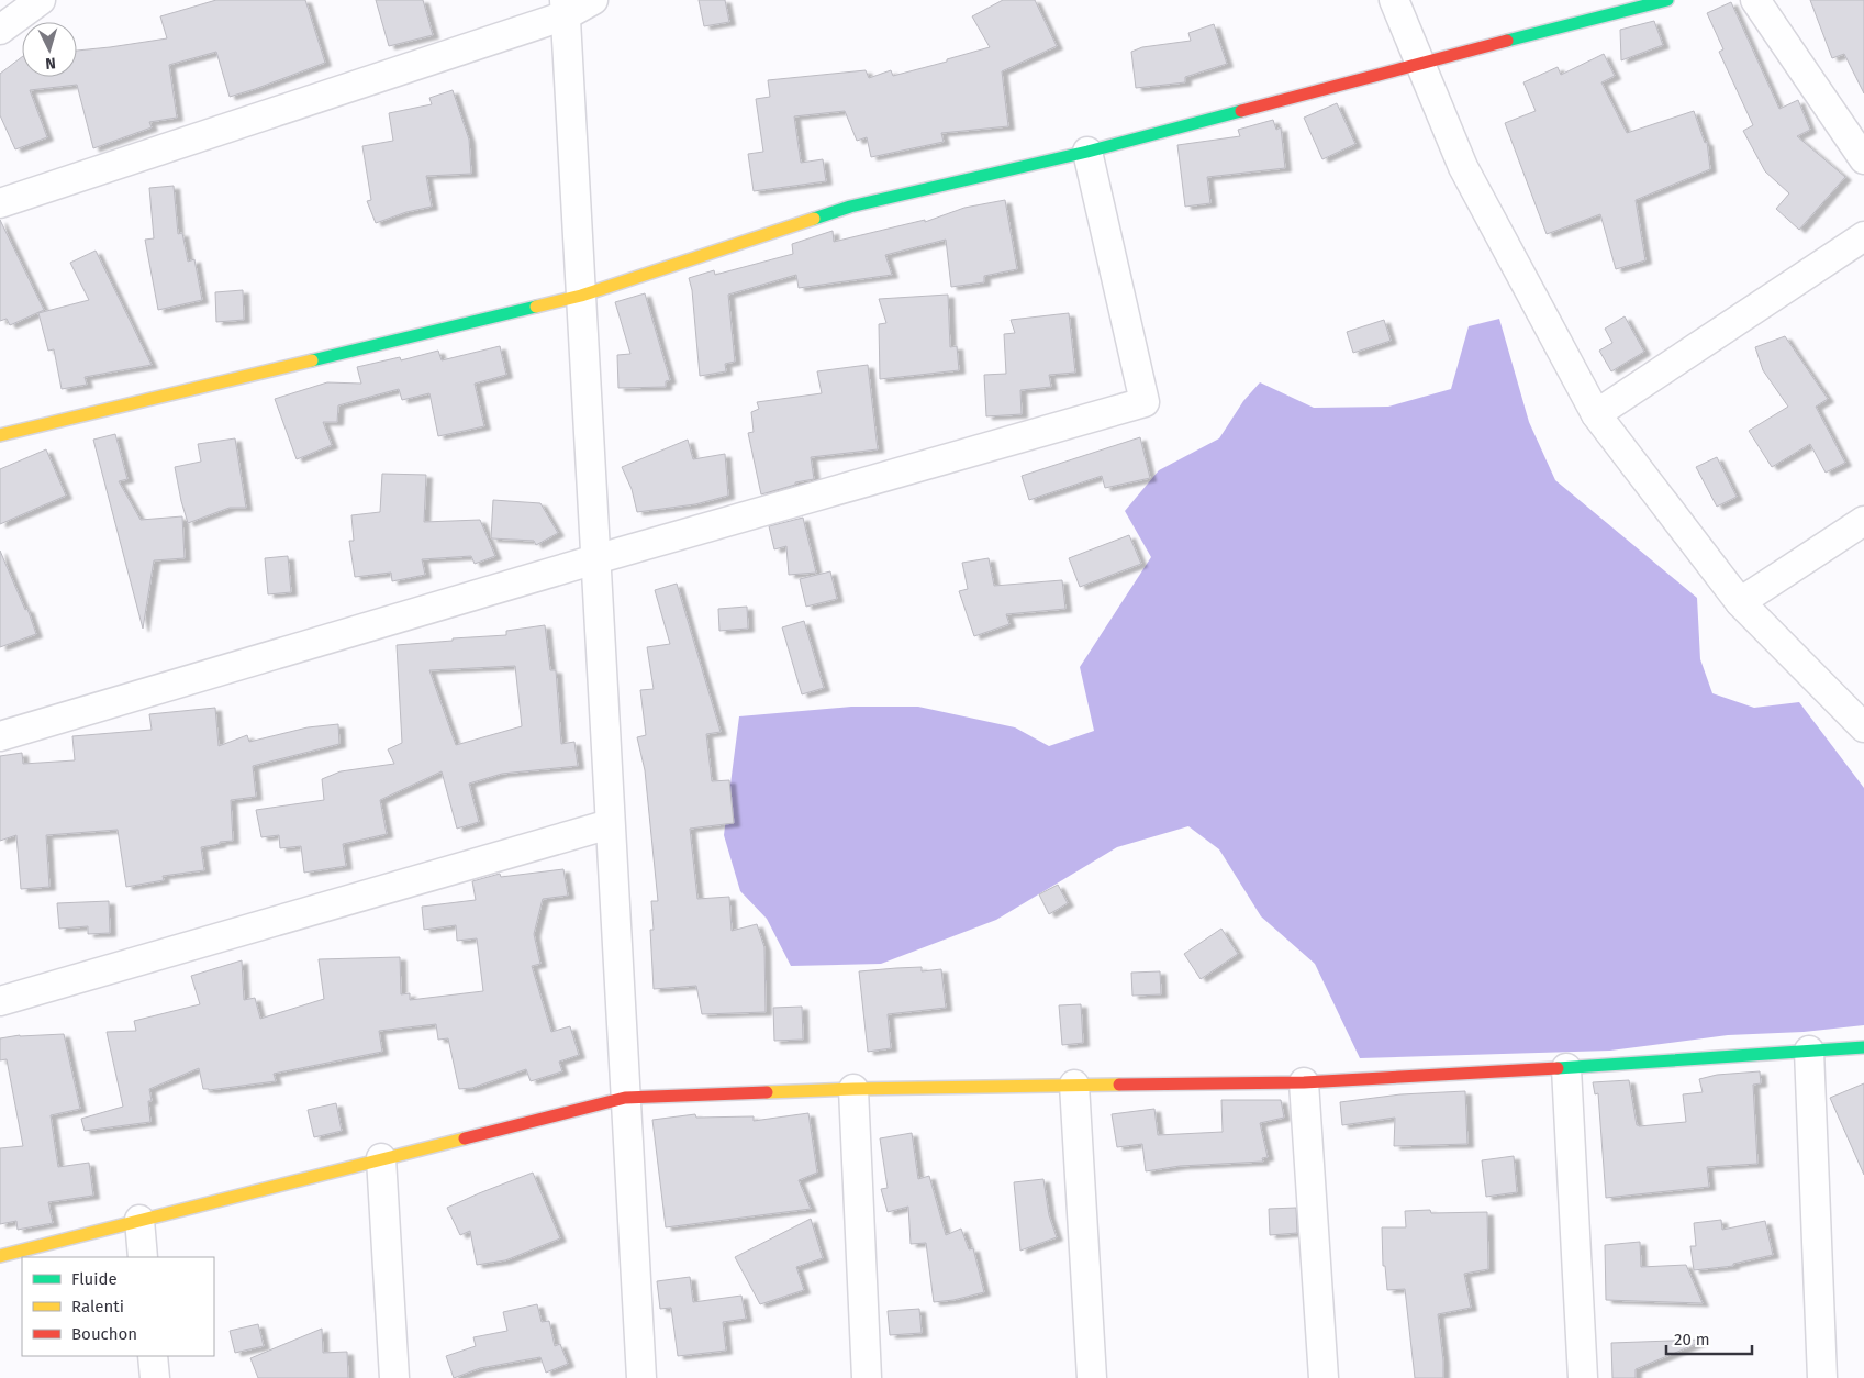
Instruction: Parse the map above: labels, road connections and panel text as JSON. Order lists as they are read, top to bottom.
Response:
{
  "legend": ["Fluide", "Ralenti", "Bouchon"],
  "scale_bar": "20 m",
  "north": "bottom"
}
